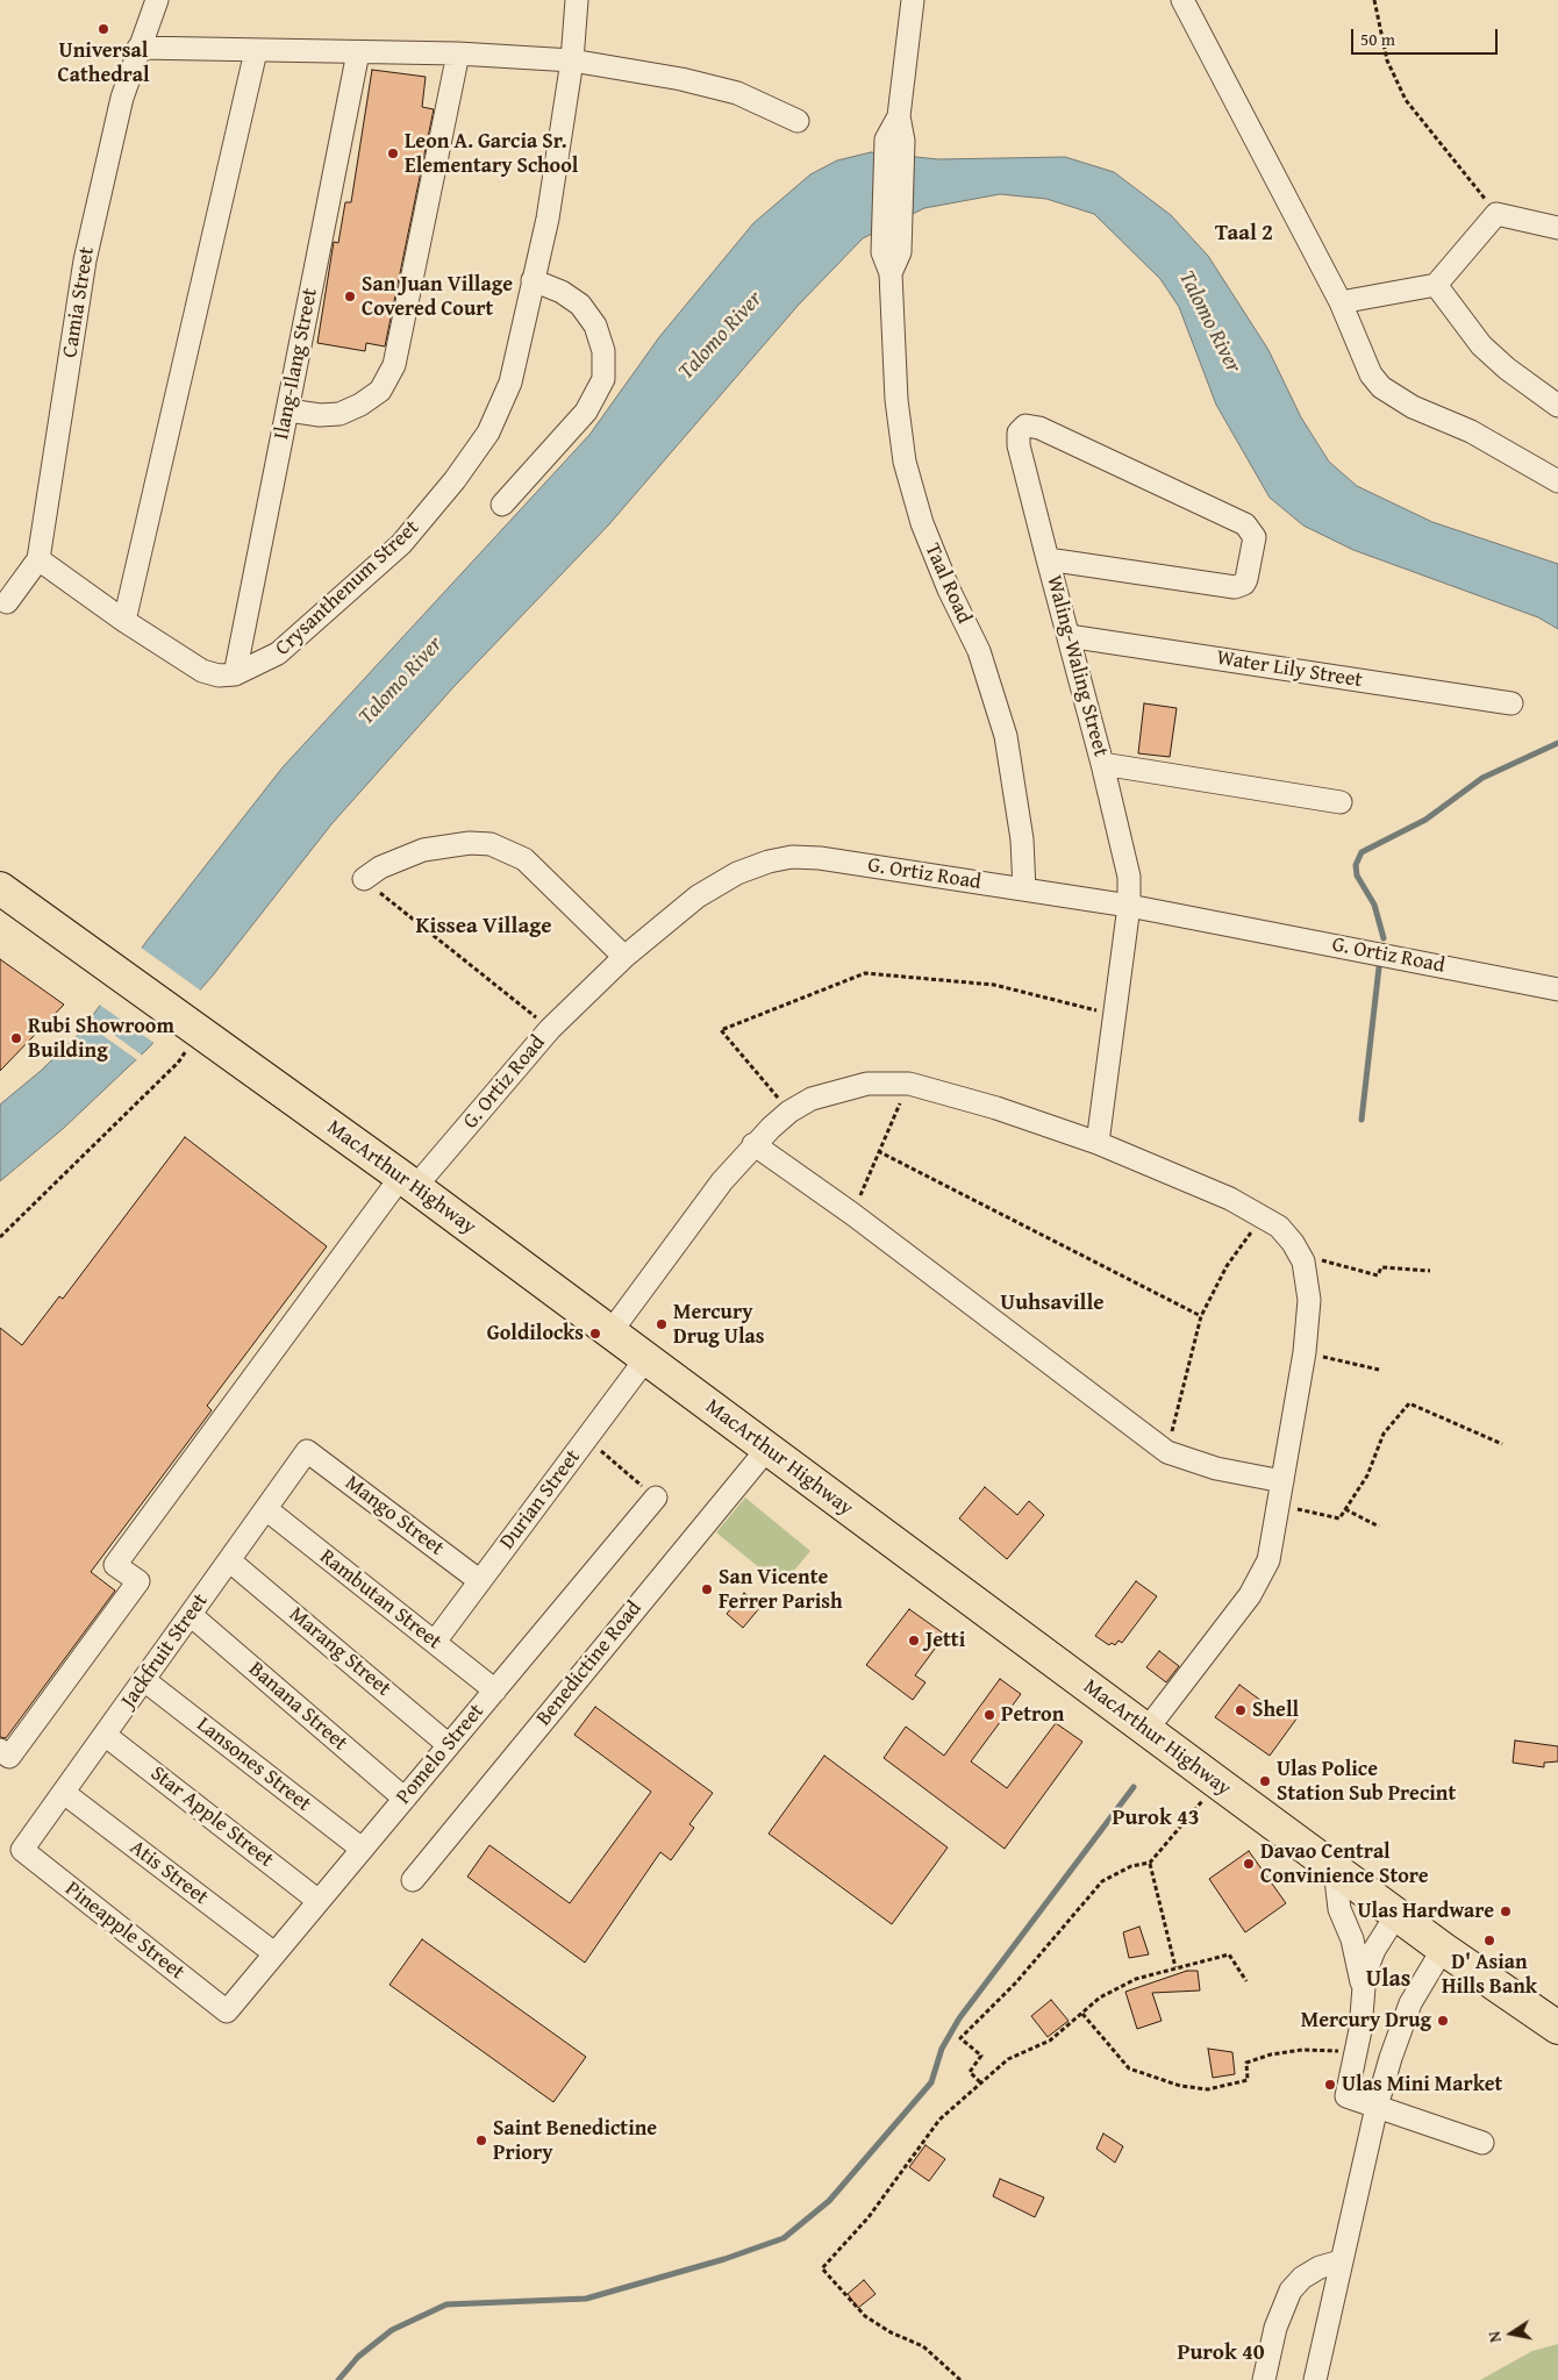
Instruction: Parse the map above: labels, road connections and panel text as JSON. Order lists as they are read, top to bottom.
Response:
{
  "streets": {
    "highway": ["MacArthur Highway"],
    "street": [
      "Camia Street",
      "Ilang-Ilang Street",
      "Taal Road",
      "Crysanthenum Street",
      "Waling-Waling Street",
      "Water Lily Street",
      "G. Ortiz Road",
      "Durian Street",
      "Mango Street",
      "Rambutan Street",
      "Jackfruit Street",
      "Marang Street",
      "Benedictine Road",
      "Banana Street",
      "Pomelo Street",
      "Lansones Street",
      "Star Apple Street",
      "Atis Street",
      "Pineapple Street"
    ]
  },
  "crossings": [
    ["Camia Street", "Crysanthenum Street"],
    ["Ilang-Ilang Street", "Crysanthenum Street"],
    ["Taal Road", "G. Ortiz Road"],
    ["Waling-Waling Street", "Water Lily Street"],
    ["Waling-Waling Street", "G. Ortiz Road"],
    ["G. Ortiz Road", "MacArthur Highway"],
    ["MacArthur Highway", "Durian Street"],
    ["MacArthur Highway", "Benedictine Road"],
    ["Durian Street", "Mango Street"],
    ["Durian Street", "Rambutan Street"],
    ["Mango Street", "Jackfruit Street"],
    ["Rambutan Street", "Jackfruit Street"],
    ["Rambutan Street", "Pomelo Street"],
    ["Jackfruit Street", "Marang Street"],
    ["Jackfruit Street", "Banana Street"],
    ["Jackfruit Street", "Lansones Street"],
    ["Jackfruit Street", "Star Apple Street"],
    ["Jackfruit Street", "Atis Street"],
    ["Jackfruit Street", "Pineapple Street"],
    ["Marang Street", "Pomelo Street"],
    ["Banana Street", "Pomelo Street"],
    ["Pomelo Street", "Lansones Street"],
    ["Pomelo Street", "Star Apple Street"],
    ["Pomelo Street", "Atis Street"],
    ["Pomelo Street", "Pineapple Street"]
  ],
  "districts": [
    "Taal 2",
    "Kissea Village",
    "Uuhsaville",
    "Purok 43",
    "Ulas",
    "Purok 40"
  ],
  "water": ["Talomo River"],
  "places": [
    "Universal Cathedral",
    "Leon A. Garcia Sr. Elementary School",
    "San Juan Village Covered Court",
    "Rubi Showroom Building",
    "Mercury Drug Ulas",
    "Goldilocks",
    "San Vicente Ferrer Parish",
    "Jetti",
    "Shell",
    "Petron",
    "Ulas Police Station Sub Precint",
    "Davao Central Convinience Store",
    "Ulas Hardware",
    "D' Asian Hills Bank",
    "Mercury Drug",
    "Ulas Mini Market",
    "Saint Benedictine Priory"
  ],
  "scale_bar": "50 m",
  "north": "left"
}
